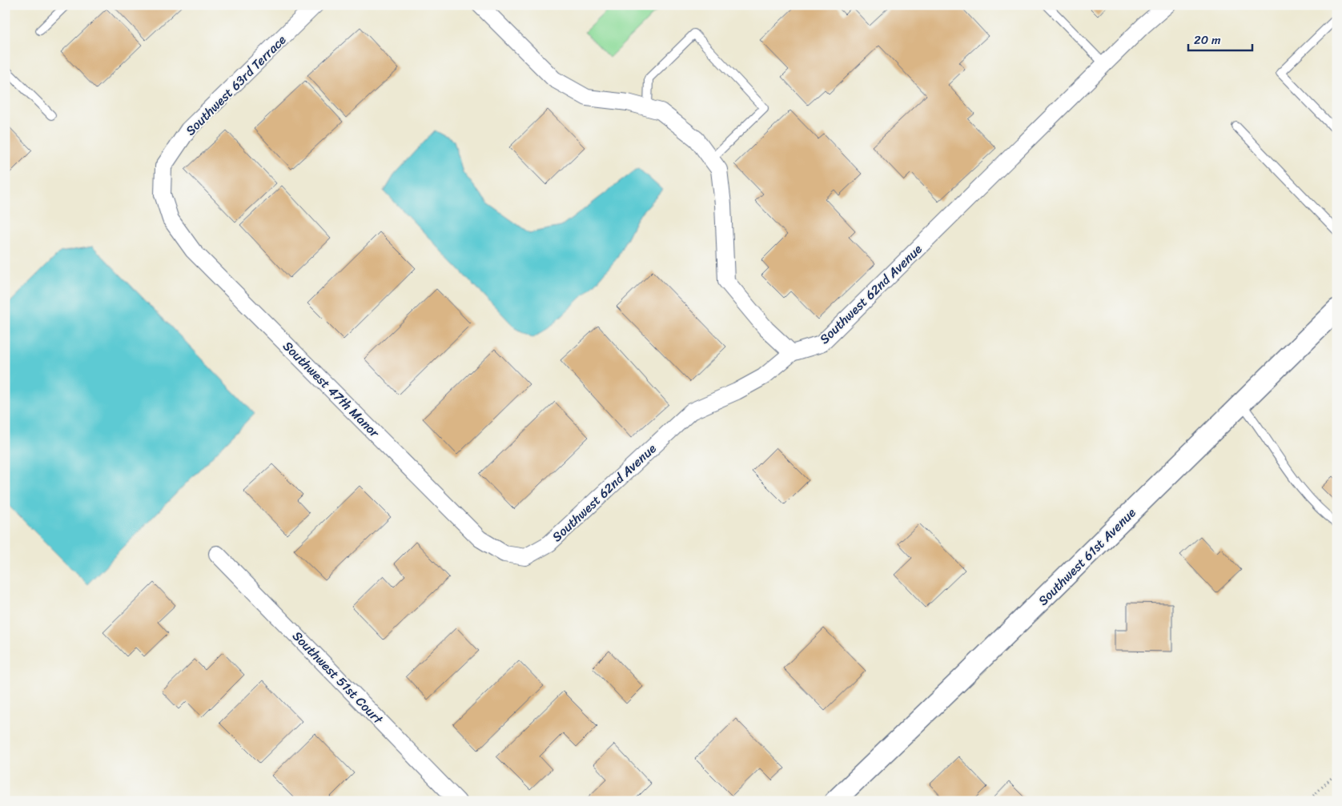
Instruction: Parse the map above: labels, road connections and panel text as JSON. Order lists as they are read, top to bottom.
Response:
{
  "streets": {
    "street": [
      "Southwest 63rd Terrace",
      "Southwest 62nd Avenue",
      "Southwest 47th Manor",
      "Southwest 61st Avenue",
      "Southwest 51st Court"
    ]
  },
  "crossings": [
    ["Southwest 63rd Terrace", "Southwest 47th Manor"],
    ["Southwest 62nd Avenue", "Southwest 47th Manor"]
  ],
  "scale_bar": "20 m"
}
